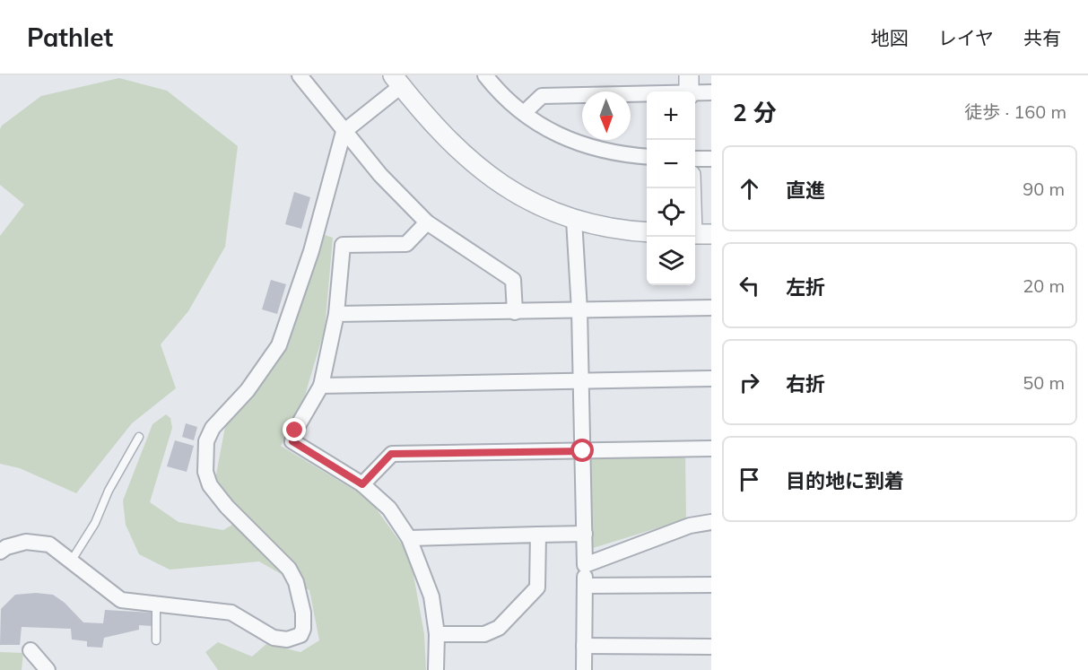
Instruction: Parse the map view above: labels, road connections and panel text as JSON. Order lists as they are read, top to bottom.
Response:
{
  "north": "bottom",
  "page": {
    "header": "Pathlet",
    "nav": ["地図", "レイヤ", "共有"],
    "heading": ["2 分", "徒歩 · 160 m"],
    "map_buttons": ["+", "−"],
    "list": [
      ["直進", "90 m"],
      ["左折", "20 m"],
      ["右折", "50 m"],
      "目的地に到着"
    ]
  }
}
